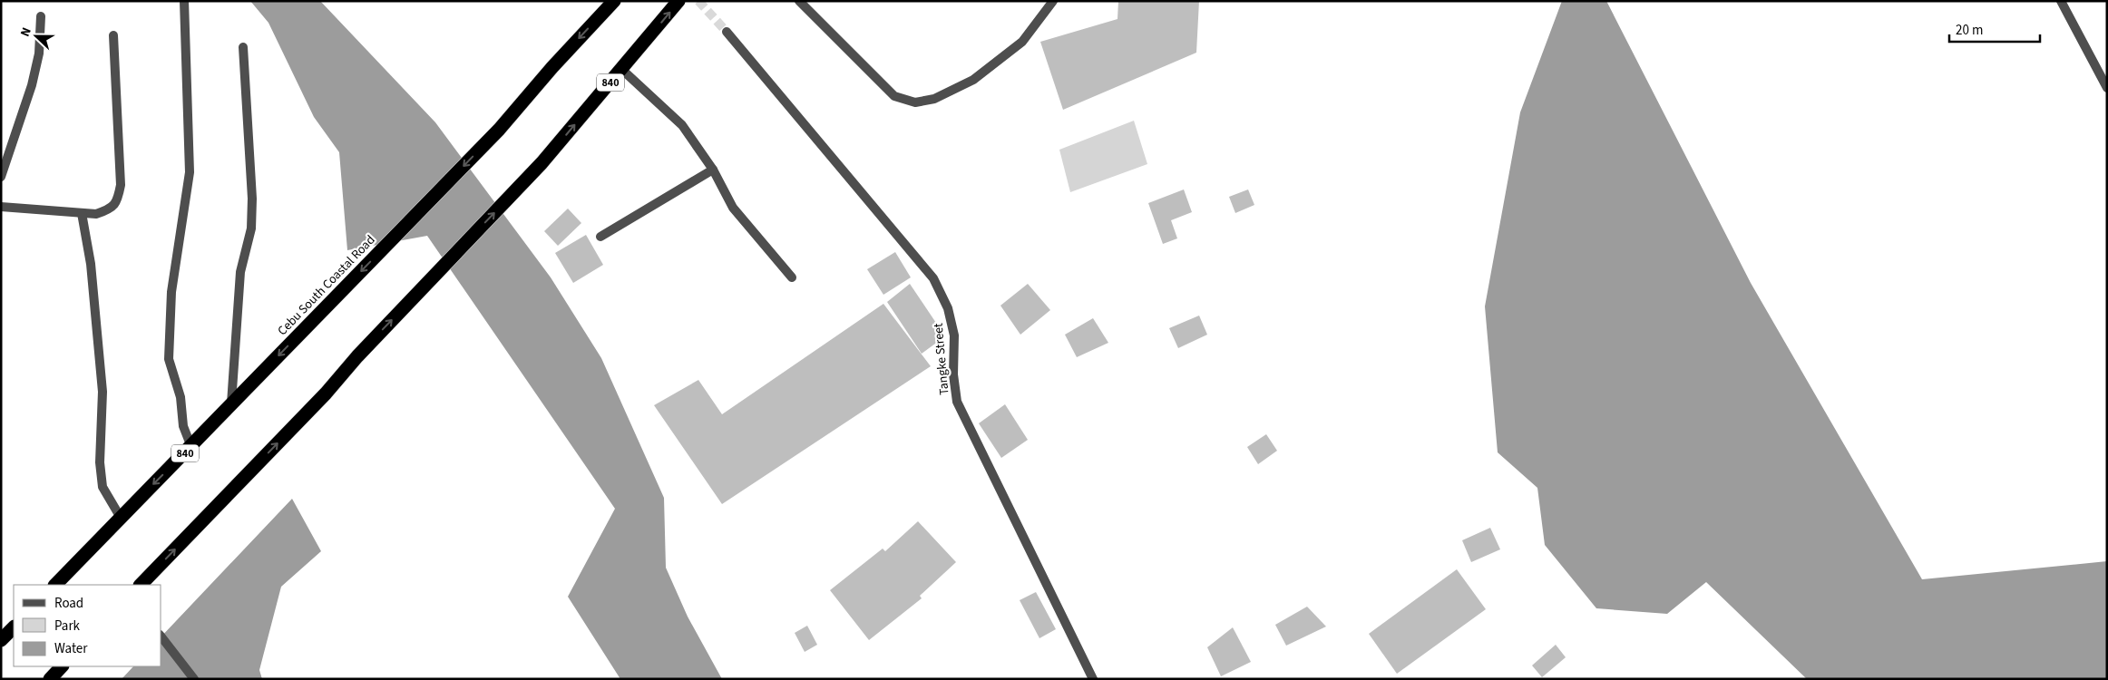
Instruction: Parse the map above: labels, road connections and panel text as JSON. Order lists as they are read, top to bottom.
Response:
{
  "streets": {
    "highway": ["840", "Cebu South Coastal Road"],
    "street": ["Tangke Street"]
  },
  "legend": ["Road", "Park", "Water"],
  "scale_bar": "20 m",
  "north": "left"
}
